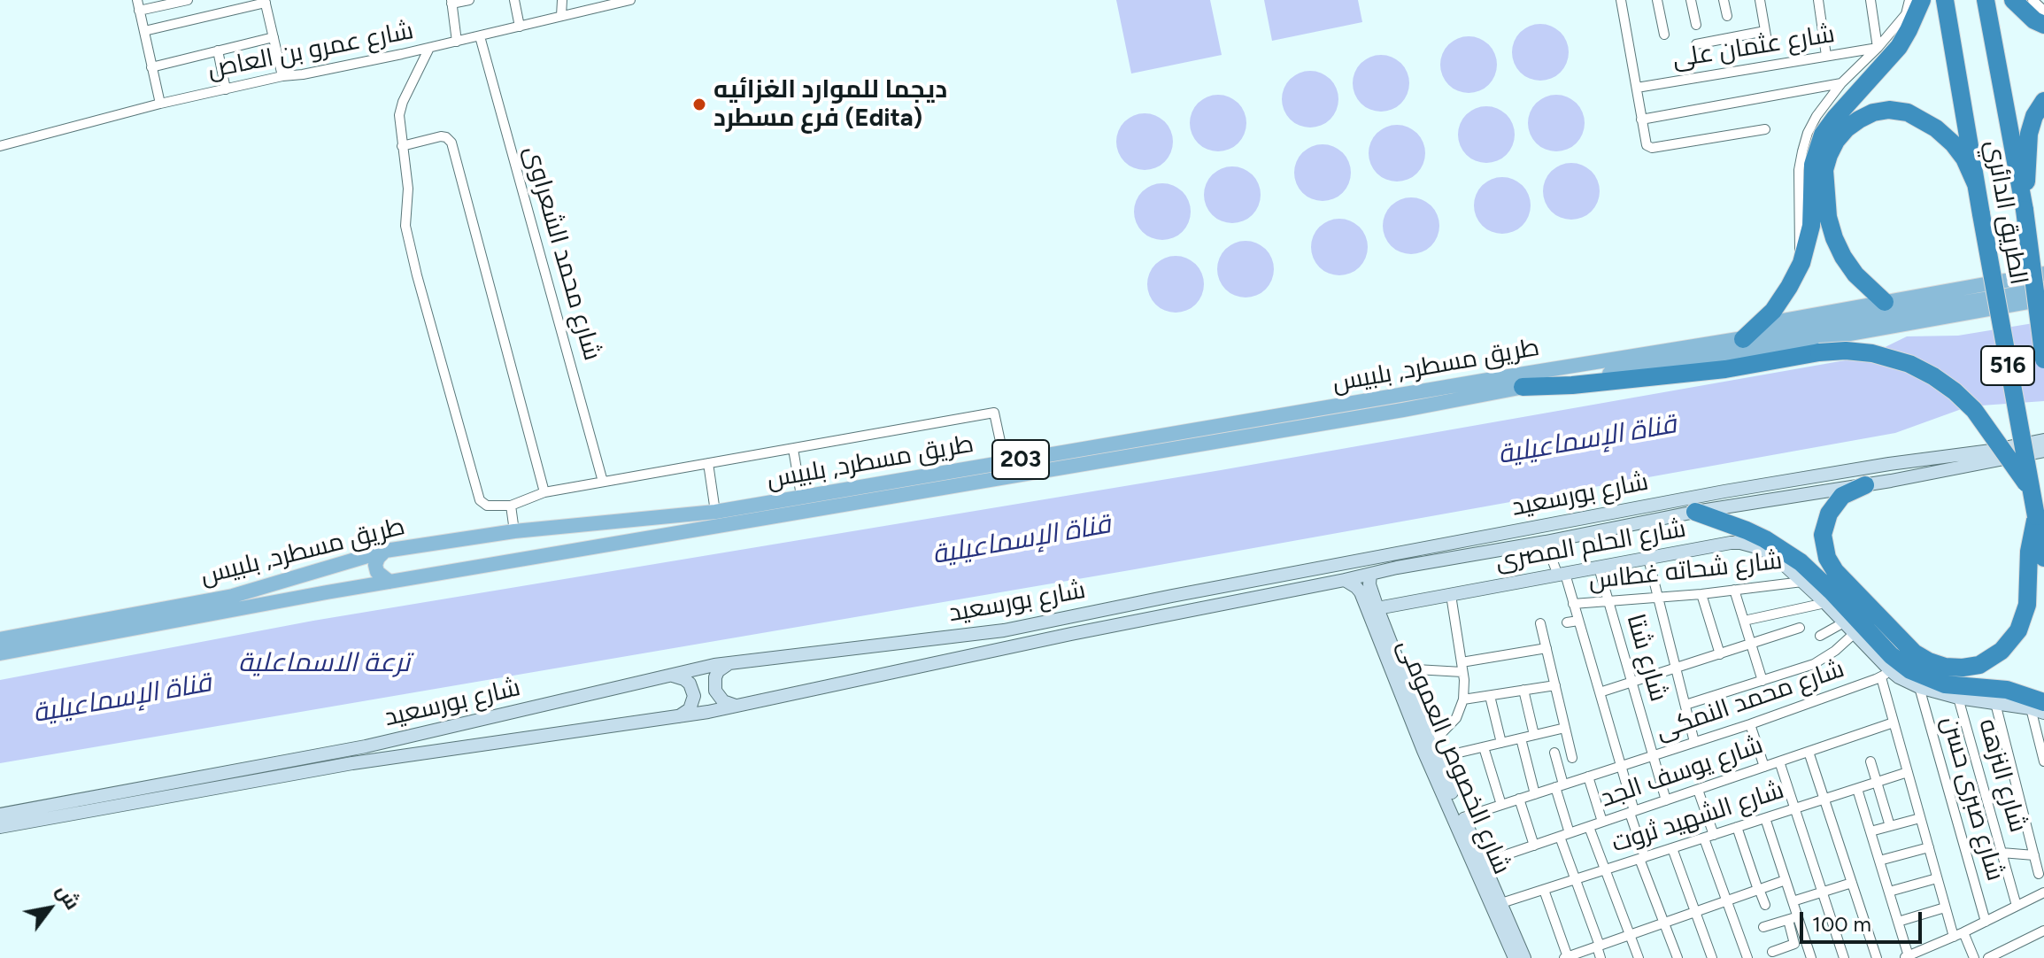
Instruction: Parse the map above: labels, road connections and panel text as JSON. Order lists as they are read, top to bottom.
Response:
{
  "streets": {
    "highway": ["الطريق الدائري", "516"],
    "main road": [
      "طريق مسطرد, بلبيس",
      "203",
      "شارع بورسعيد",
      "شارع الحلم المصرى",
      "شارع الخصوص العمومى"
    ],
    "street": [
      "شارع عثمان على",
      "شارع عمرو بن العاص",
      "شارع محمد الشعراوى",
      "شارع شحاته غطاس",
      "شارع شتا",
      "شارع محمد النمكى",
      "شارع يوسف الجد",
      "شارع النزهه",
      "شارع صبرى حسن",
      "شارع الشهيد ثروت"
    ]
  },
  "crossings": [
    ["شارع عمرو بن العاص", "شارع محمد الشعراوى"],
    ["شارع بورسعيد", "شارع الخصوص العمومى"],
    ["شارع الحلم المصرى", "شارع شحاته غطاس"],
    ["شارع الحلم المصرى", "شارع شتا"],
    ["شارع الحلم المصرى", "شارع محمد النمكى"],
    ["شارع الحلم المصرى", "شارع الخصوص العمومى"],
    ["شارع الحلم المصرى", "شارع النزهه"],
    ["شارع الحلم المصرى", "شارع صبرى حسن"],
    ["شارع شحاته غطاس", "شارع شتا"],
    ["شارع شتا", "شارع محمد النمكى"],
    ["شارع شتا", "شارع يوسف الجد"],
    ["شارع محمد النمكى", "شارع الخصوص العمومى"],
    ["شارع الخصوص العمومى", "شارع يوسف الجد"],
    ["شارع الخصوص العمومى", "شارع الشهيد ثروت"]
  ],
  "water": ["قناة الإسماعيلية", "ترعة الاسماعلية"],
  "places": ["ديجما للموارد الغزائيه فرع مسطرد (Edita)"],
  "scale_bar": "100 m",
  "north": "top right"
}
